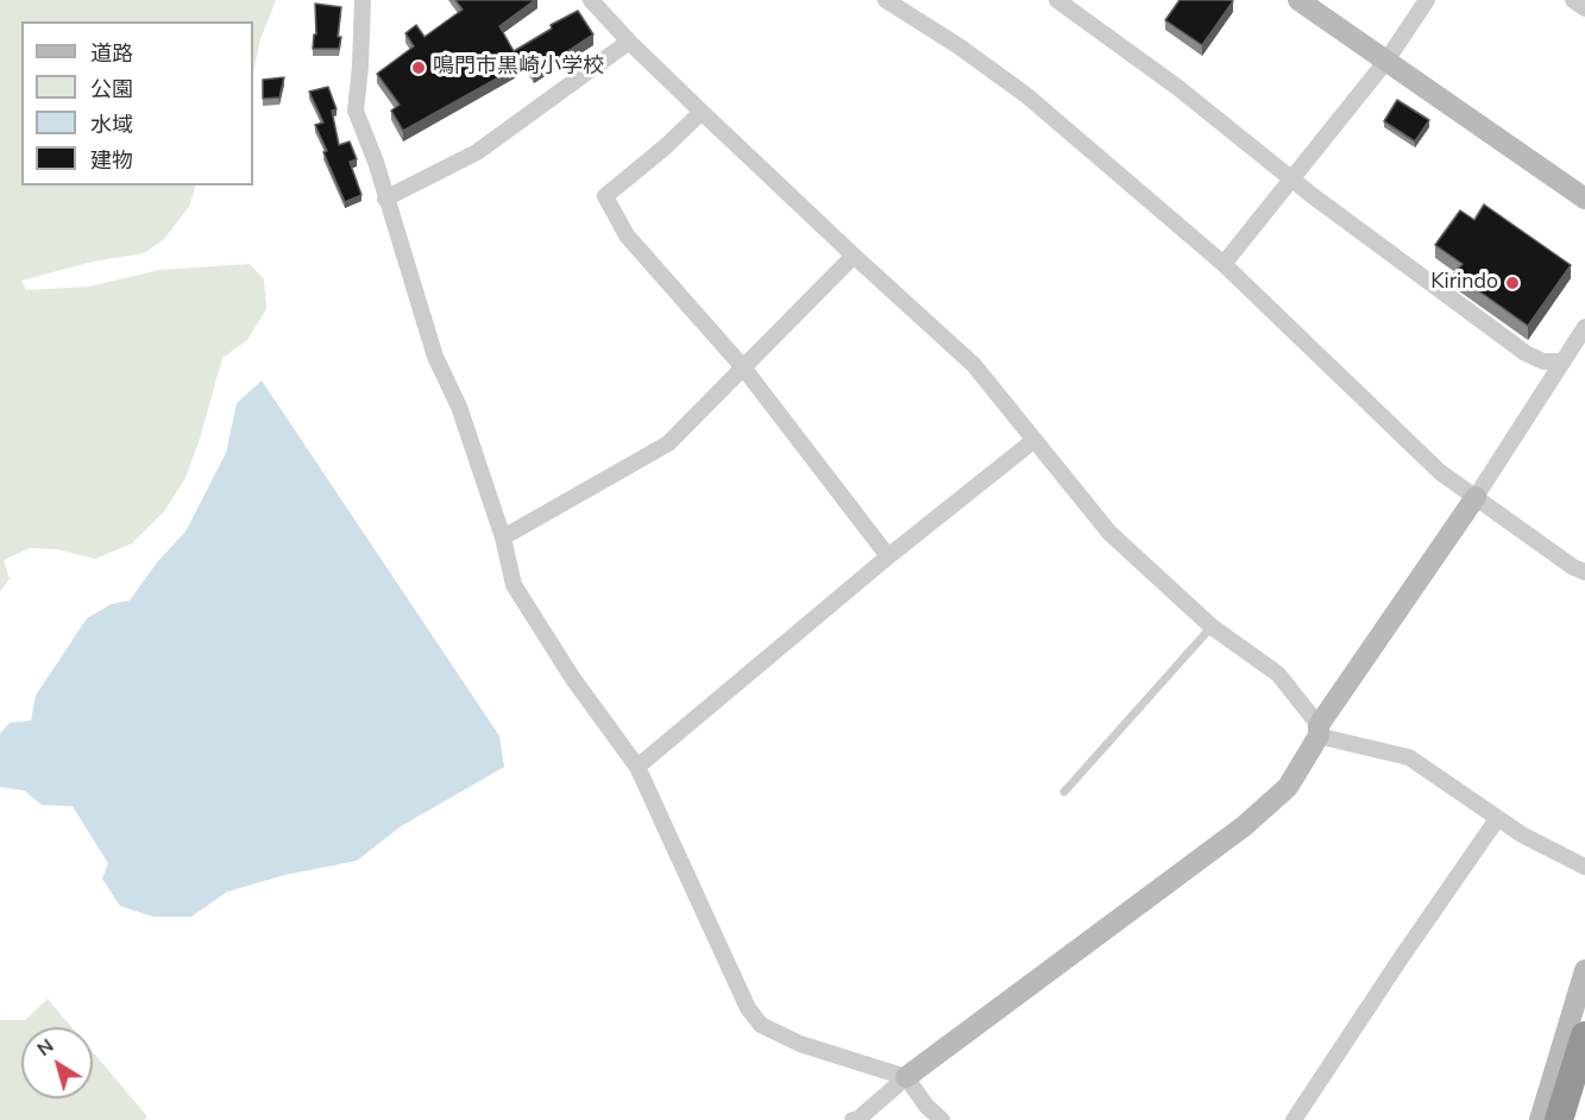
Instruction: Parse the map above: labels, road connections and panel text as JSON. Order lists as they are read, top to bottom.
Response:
{
  "places": ["鳴門市黒崎小学校", "Kirindo"],
  "legend": [
    "道路",
    "公園",
    "水域",
    "建物"
  ],
  "north": "top left"
}
